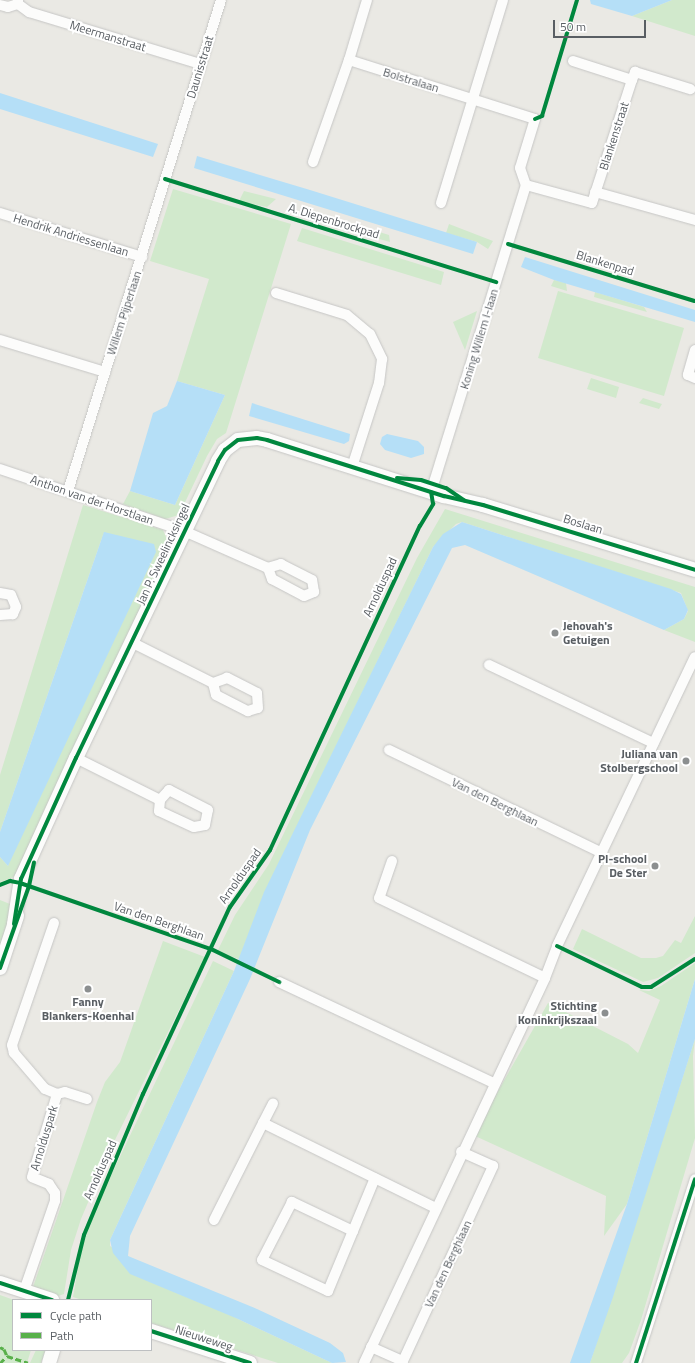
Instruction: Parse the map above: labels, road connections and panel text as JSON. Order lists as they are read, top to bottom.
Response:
{
  "streets": {
    "street": [
      "Meermanstraat",
      "Daunisstraat",
      "Bolstralaan",
      "Blankenstraat",
      "Hendrik Andriessenlaan",
      "Willem Pijperlaan",
      "Koning Willem I-laan",
      "Anthon van der Horstlaan",
      "Boslaan",
      "Jan P. Sweelincksingel",
      "Van den Berghlaan",
      "Arnolduspark",
      "Nieuweweg"
    ],
    "cycle path": ["A. Diepenbrockpad", "Blankenpad", "Arnolduspad"]
  },
  "crossings": [
    ["Meermanstraat", "Daunisstraat"],
    ["Daunisstraat", "Willem Pijperlaan"],
    ["Bolstralaan", "Koning Willem I-laan"],
    ["Hendrik Andriessenlaan", "Willem Pijperlaan"],
    ["Willem Pijperlaan", "Anthon van der Horstlaan"],
    ["Koning Willem I-laan", "Boslaan"],
    ["Koning Willem I-laan", "Jan P. Sweelincksingel"],
    ["Anthon van der Horstlaan", "Jan P. Sweelincksingel"],
    ["Boslaan", "Jan P. Sweelincksingel"]
  ],
  "places": [
    "Jehovah's Getuigen",
    "Juliana van Stolbergschool",
    "PI-school De Ster",
    "Fanny Blankers-Koenhal",
    "Stichting Koninkrijkszaal"
  ],
  "legend": ["Cycle path", "Path"],
  "scale_bar": "50 m"
}
